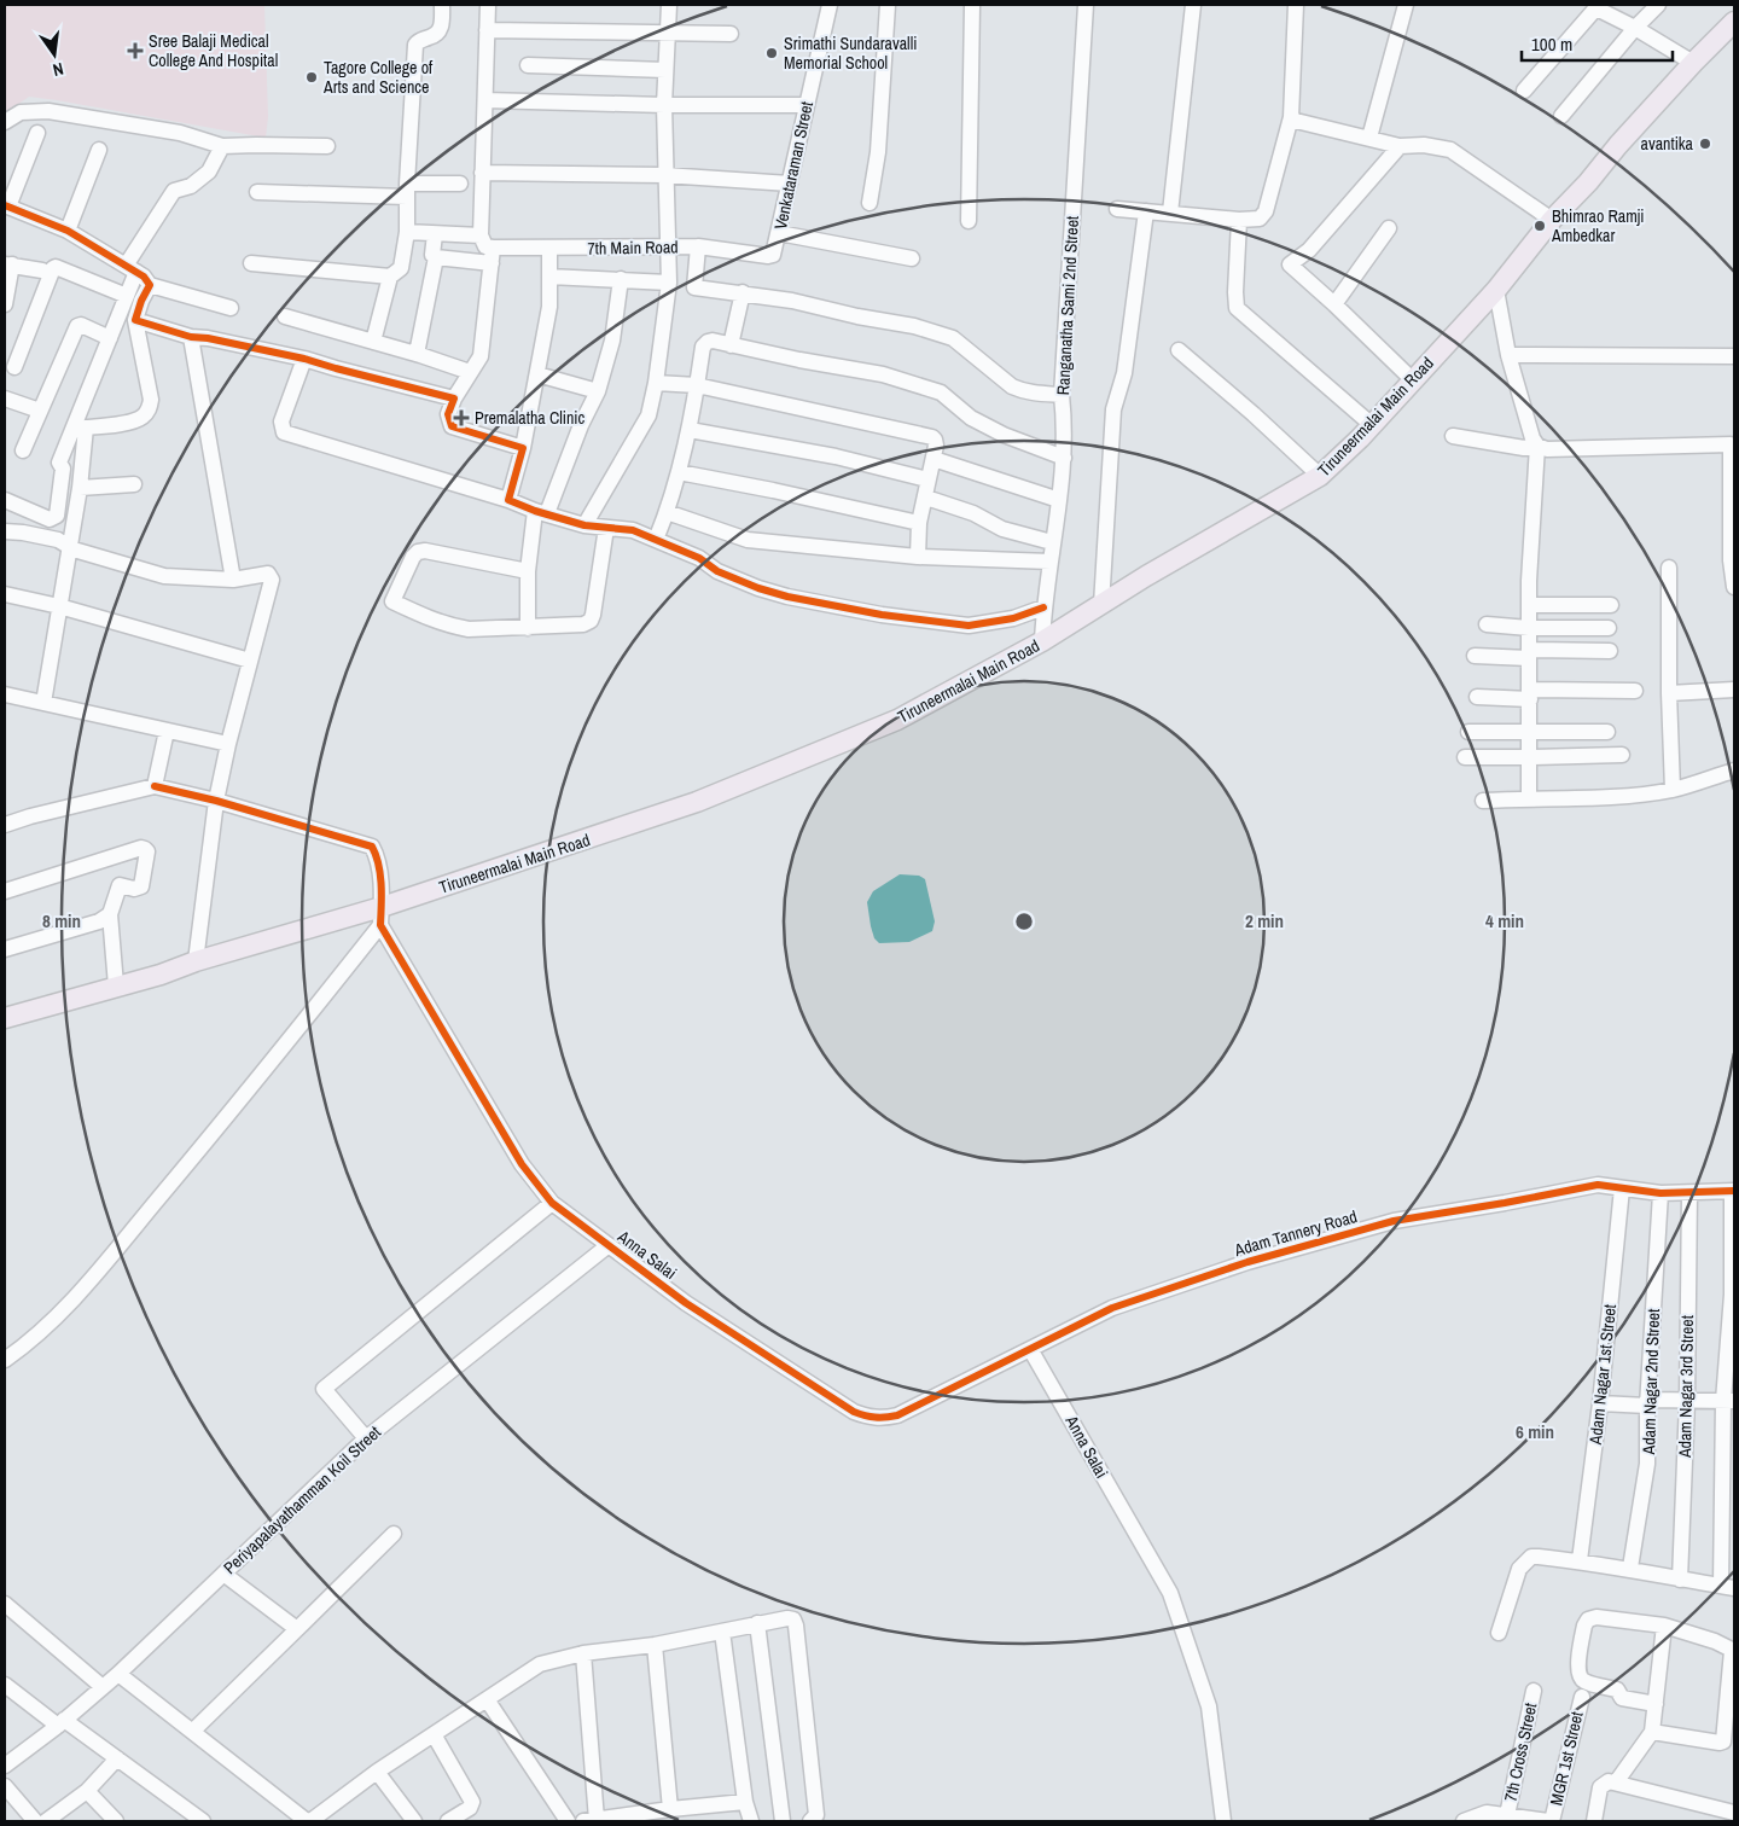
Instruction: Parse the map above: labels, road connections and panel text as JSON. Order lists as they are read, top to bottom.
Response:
{
  "streets": {
    "main road": ["Tiruneermalai Main Road"],
    "street": [
      "Venkataraman Street",
      "7th Main Road",
      "Ranganatha Sami 2nd Street",
      "Adam Tannery Road",
      "Anna Salai",
      "Adam Nagar 1st Street",
      "Adam Nagar 2nd Street",
      "Adam Nagar 3rd Street",
      "Periyapalayathamman Koil Street",
      "7th Cross Street",
      "MGR 1st Street"
    ]
  },
  "crossings": [
    ["Venkataraman Street", "7th Main Road"],
    ["Ranganatha Sami 2nd Street", "Tiruneermalai Main Road"],
    ["Tiruneermalai Main Road", "Anna Salai"],
    ["Adam Tannery Road", "Anna Salai"],
    ["Adam Tannery Road", "Adam Nagar 1st Street"],
    ["Adam Tannery Road", "Adam Nagar 2nd Street"],
    ["Adam Tannery Road", "Adam Nagar 3rd Street"],
    ["Anna Salai", "Periyapalayathamman Koil Street"]
  ],
  "places": {
    "health": ["Sree Balaji Medical College And Hospital", "Premalatha Clinic"],
    "other": [
      "Srimathi Sundaravalli Memorial School",
      "Tagore College of Arts and Science",
      "avantika",
      "Bhimrao Ramji Ambedkar"
    ]
  },
  "scale_bar": "100 m",
  "north": "bottom",
  "rings": [
    "2 min",
    "4 min",
    "8 min",
    "6 min"
  ]
}
